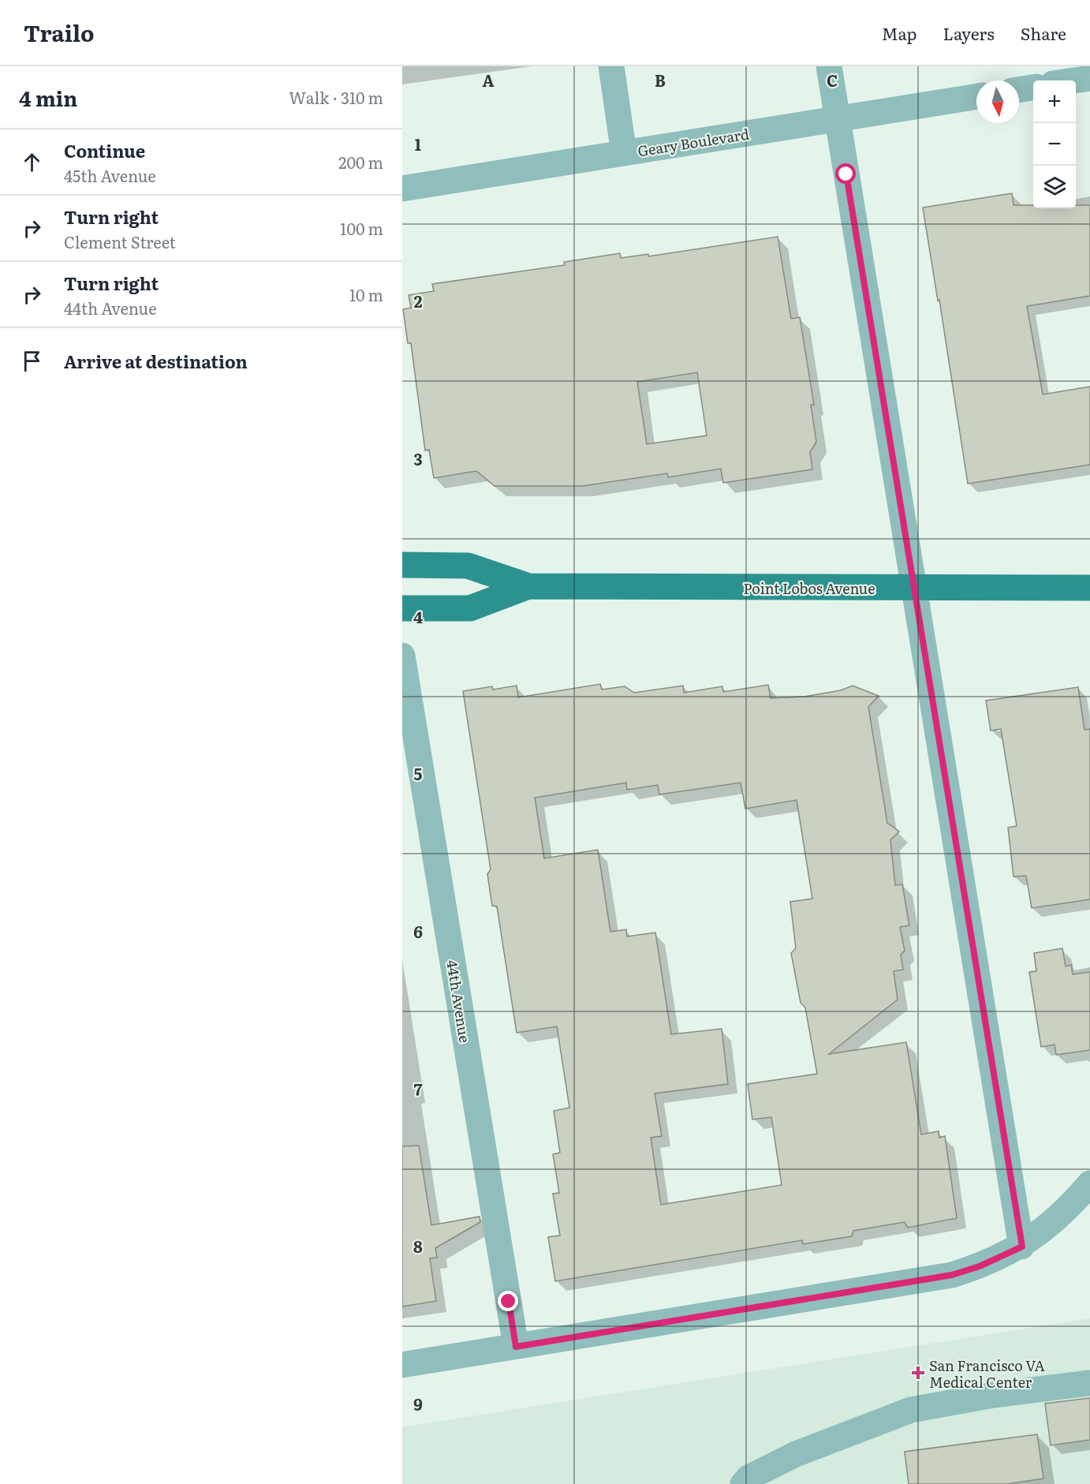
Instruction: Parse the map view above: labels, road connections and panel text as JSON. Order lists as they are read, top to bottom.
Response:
{
  "streets": {
    "main road": ["Point Lobos Avenue"],
    "street": ["Geary Boulevard", "44th Avenue"]
  },
  "places": {
    "health": ["San Francisco VA Medical Center"]
  },
  "north": "bottom",
  "page": {
    "header": "Trailo",
    "nav": ["Map", "Layers", "Share"],
    "heading": ["4 min", "Walk · 310 m"],
    "map_buttons": ["+", "−"],
    "list": [
      ["Continue", "45th Avenue", "200 m"],
      ["Turn right", "Clement Street", "100 m"],
      ["Turn right", "44th Avenue", "10 m"],
      "Arrive at destination"
    ]
  },
  "grid": {
    "columns": ["A", "B", "C"],
    "rows": [
      "1",
      "2",
      "3",
      "4",
      "5",
      "6",
      "7",
      "8",
      "9"
    ]
  }
}
